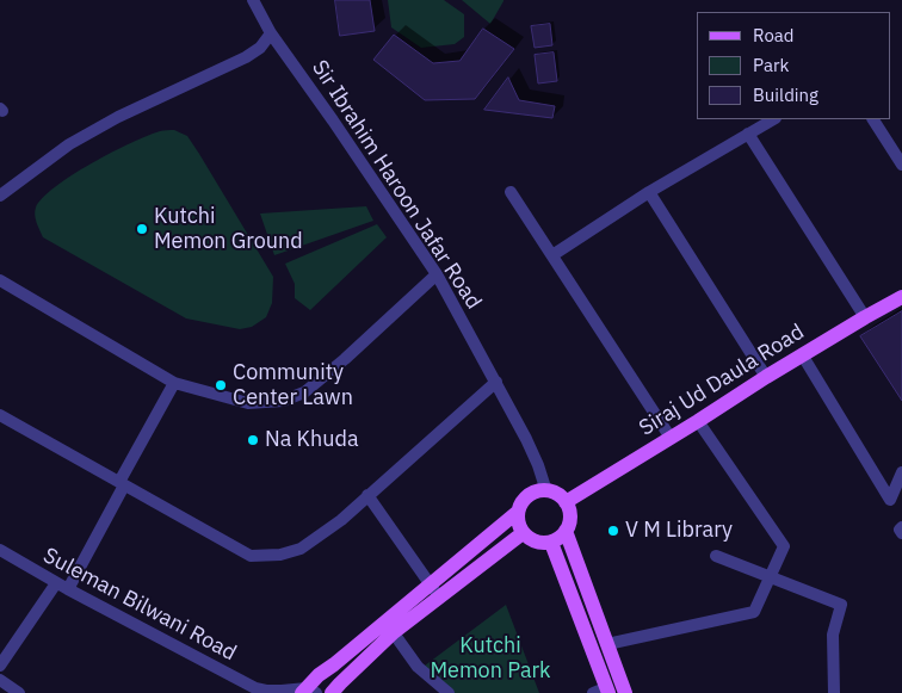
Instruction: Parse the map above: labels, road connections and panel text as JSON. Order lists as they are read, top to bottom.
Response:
{
  "streets": {
    "main road": ["Siraj Ud Daula Road"],
    "street": ["Sir Ibrahim Haroon Jafar Road", "Suleman Bilwani Road"]
  },
  "crossings": [
    ["Sir Ibrahim Haroon Jafar Road", "Siraj Ud Daula Road"]
  ],
  "parks": ["Kutchi Memon Park"],
  "places": [
    "Kutchi Memon Ground",
    "Community Center Lawn",
    "Na Khuda",
    "V M Library"
  ],
  "legend": ["Road", "Park", "Building"]
}
